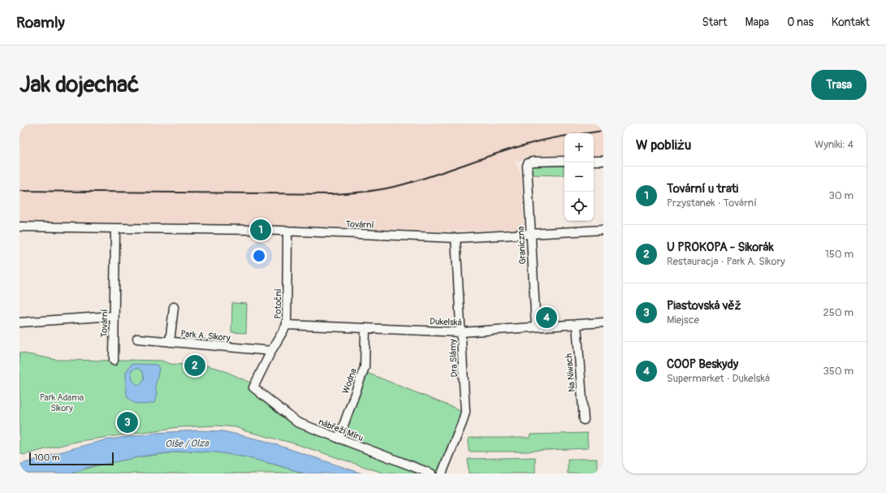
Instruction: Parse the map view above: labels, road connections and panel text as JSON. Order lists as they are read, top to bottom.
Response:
{
  "streets": {
    "street": [
      "Tovární",
      "Graniczna",
      "Potoční",
      "Dukelská",
      "Park A. Sikory",
      "Dra Slámy",
      "Na Niwach",
      "Wodna",
      "nábřeží Míru"
    ]
  },
  "crossings": [
    ["Tovární", "Graniczna"],
    ["Tovární", "Potoční"],
    ["Tovární", "Dra Slámy"],
    ["Graniczna", "Dukelská"],
    ["Potoční", "Dukelská"],
    ["Potoční", "Park A. Sikory"],
    ["Potoční", "nábřeží Míru"],
    ["Dukelská", "Dra Slámy"],
    ["Dukelská", "Na Niwach"],
    ["Dukelská", "Wodna"],
    ["Wodna", "nábřeží Míru"]
  ],
  "water": ["Olše / Olza"],
  "parks": ["Park Adama Sikory"],
  "scale_bar": "100 m",
  "page": {
    "header": "Roamly",
    "nav": [
      "Start",
      "Mapa",
      "O nas",
      "Kontakt"
    ],
    "buttons": "Trasa",
    "title": "Jak dojechać",
    "heading": ["W pobliżu", "Wyniki: 4"],
    "map_buttons": ["+", "−"],
    "list": [
      {
        "mark": "1",
        "name": "Tovární u trati",
        "note": "Przystanek · Tovární",
        "value": "30 m"
      },
      {
        "mark": "2",
        "name": "U PROKOPA - Sikorák",
        "note": "Restauracja · Park A. Sikory",
        "value": "150 m"
      },
      {
        "mark": "3",
        "name": "Piastovská věž",
        "note": "Miejsce",
        "value": "250 m"
      },
      {
        "mark": "4",
        "name": "COOP Beskydy",
        "note": "Supermarket · Dukelská",
        "value": "350 m"
      }
    ],
    "pins": [
      "1",
      "4",
      "2",
      "3"
    ],
    "scale": "100 m"
  }
}
